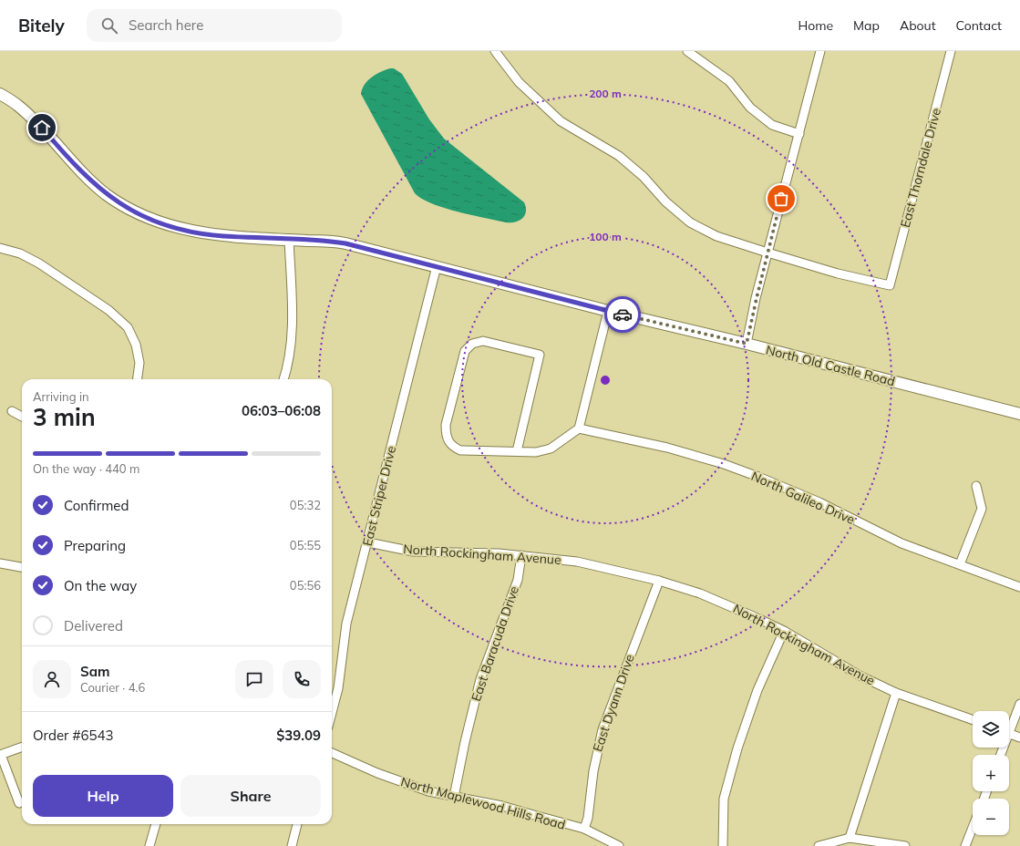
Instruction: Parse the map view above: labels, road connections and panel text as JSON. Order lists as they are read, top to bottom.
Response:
{
  "streets": {
    "street": [
      "East Thorndale Drive",
      "North Old Castle Road",
      "East Striper Drive",
      "North Galileo Drive",
      "North Rockingham Avenue",
      "East Baracuda Drive",
      "East Dyann Drive",
      "North Maplewood Hills Road"
    ]
  },
  "crossings": [
    ["North Old Castle Road", "East Striper Drive"],
    ["East Striper Drive", "North Rockingham Avenue"],
    ["North Rockingham Avenue", "East Baracuda Drive"],
    ["North Rockingham Avenue", "East Dyann Drive"],
    ["East Baracuda Drive", "North Maplewood Hills Road"],
    ["East Dyann Drive", "North Maplewood Hills Road"]
  ],
  "page": {
    "header": "Bitely",
    "search": "Search here",
    "nav": [
      "Home",
      "Map",
      "About",
      "Contact"
    ],
    "heading": ["3 min", "Arriving in", "06:03–06:08"],
    "panel": [
      "Sam",
      "Courier · 4.6",
      "Order #6543",
      "$39.09"
    ],
    "bar": "On the way · 440 m",
    "list": [
      ["Confirmed", "05:32"],
      ["Preparing", "05:55"],
      ["On the way", "05:56"],
      "Delivered"
    ],
    "map_buttons": ["+", "−"],
    "buttons": ["Help", "Share"]
  },
  "rings": ["200 m", "100 m"]
}
